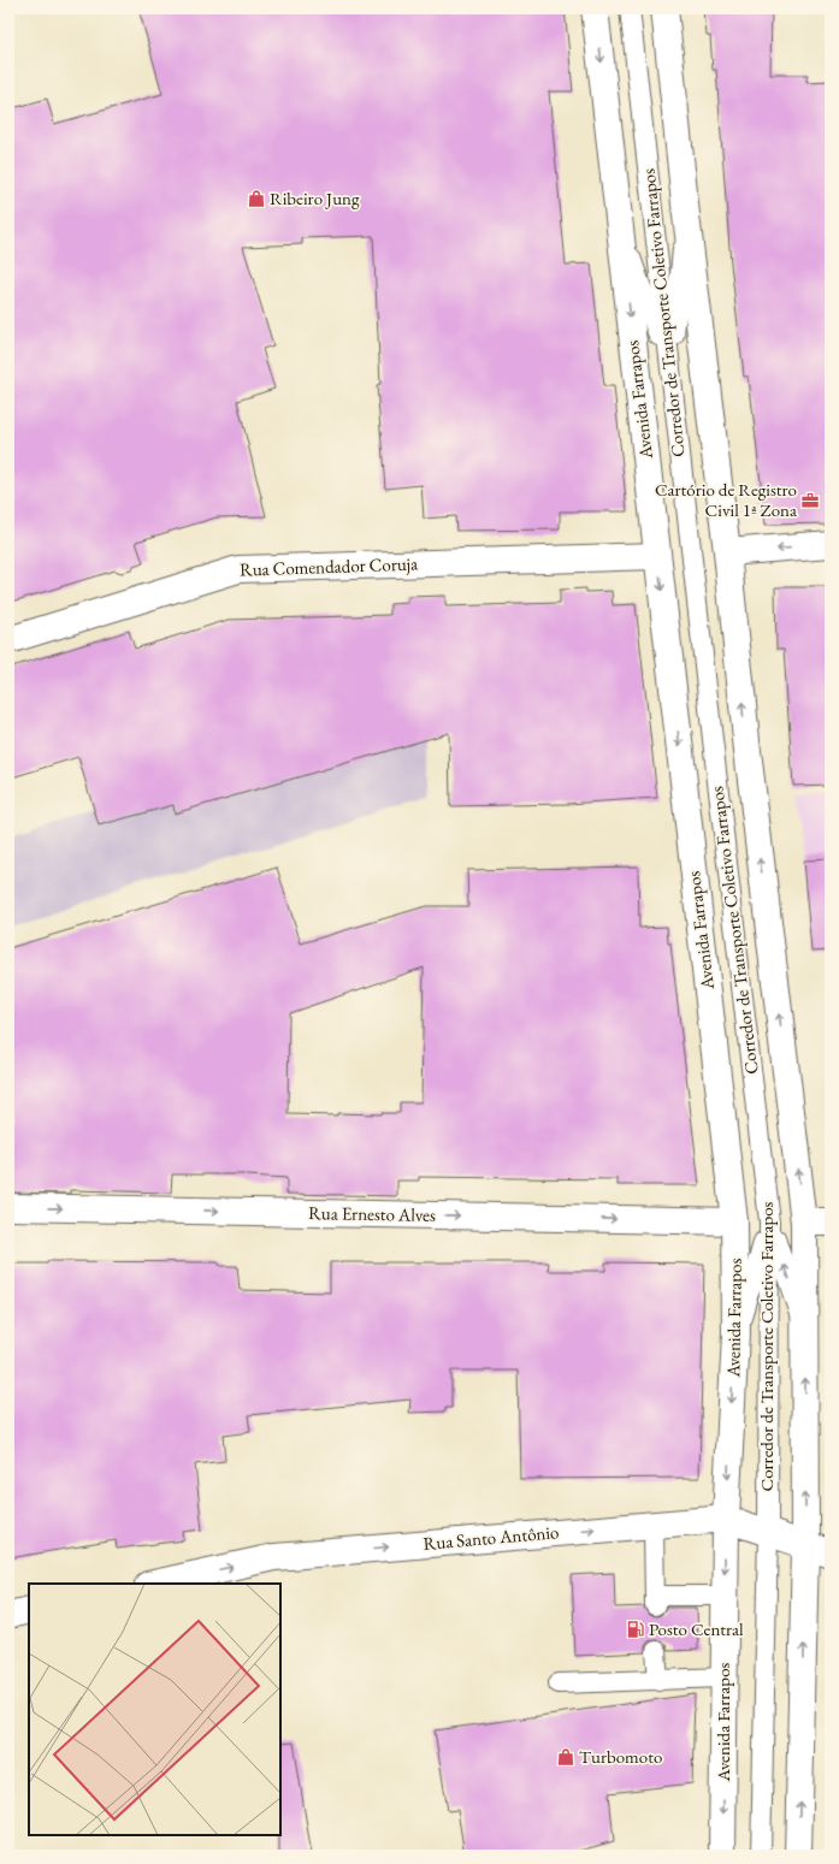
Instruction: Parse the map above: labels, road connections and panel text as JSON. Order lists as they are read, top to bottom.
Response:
{
  "streets": {
    "main road": [
      "Avenida Farrapos",
      "Rua Comendador Coruja",
      "Rua Ernesto Alves",
      "Rua Santo Antônio"
    ],
    "lane": ["Corredor de Transporte Coletivo Farrapos"]
  },
  "crossings": [
    ["Corredor de Transporte Coletivo Farrapos", "Rua Santo Antônio"],
    ["Avenida Farrapos", "Rua Comendador Coruja"],
    ["Avenida Farrapos", "Rua Ernesto Alves"],
    ["Avenida Farrapos", "Rua Santo Antônio"]
  ],
  "one_way": ["Rua Ernesto Alves", "Rua Santo Antônio"],
  "places": {
    "shop": ["Ribeiro Jung", "Turbomoto"],
    "office": ["Cartório de Registro Civil 1ª Zona"],
    "fuel station": ["Posto Central"]
  }
}
